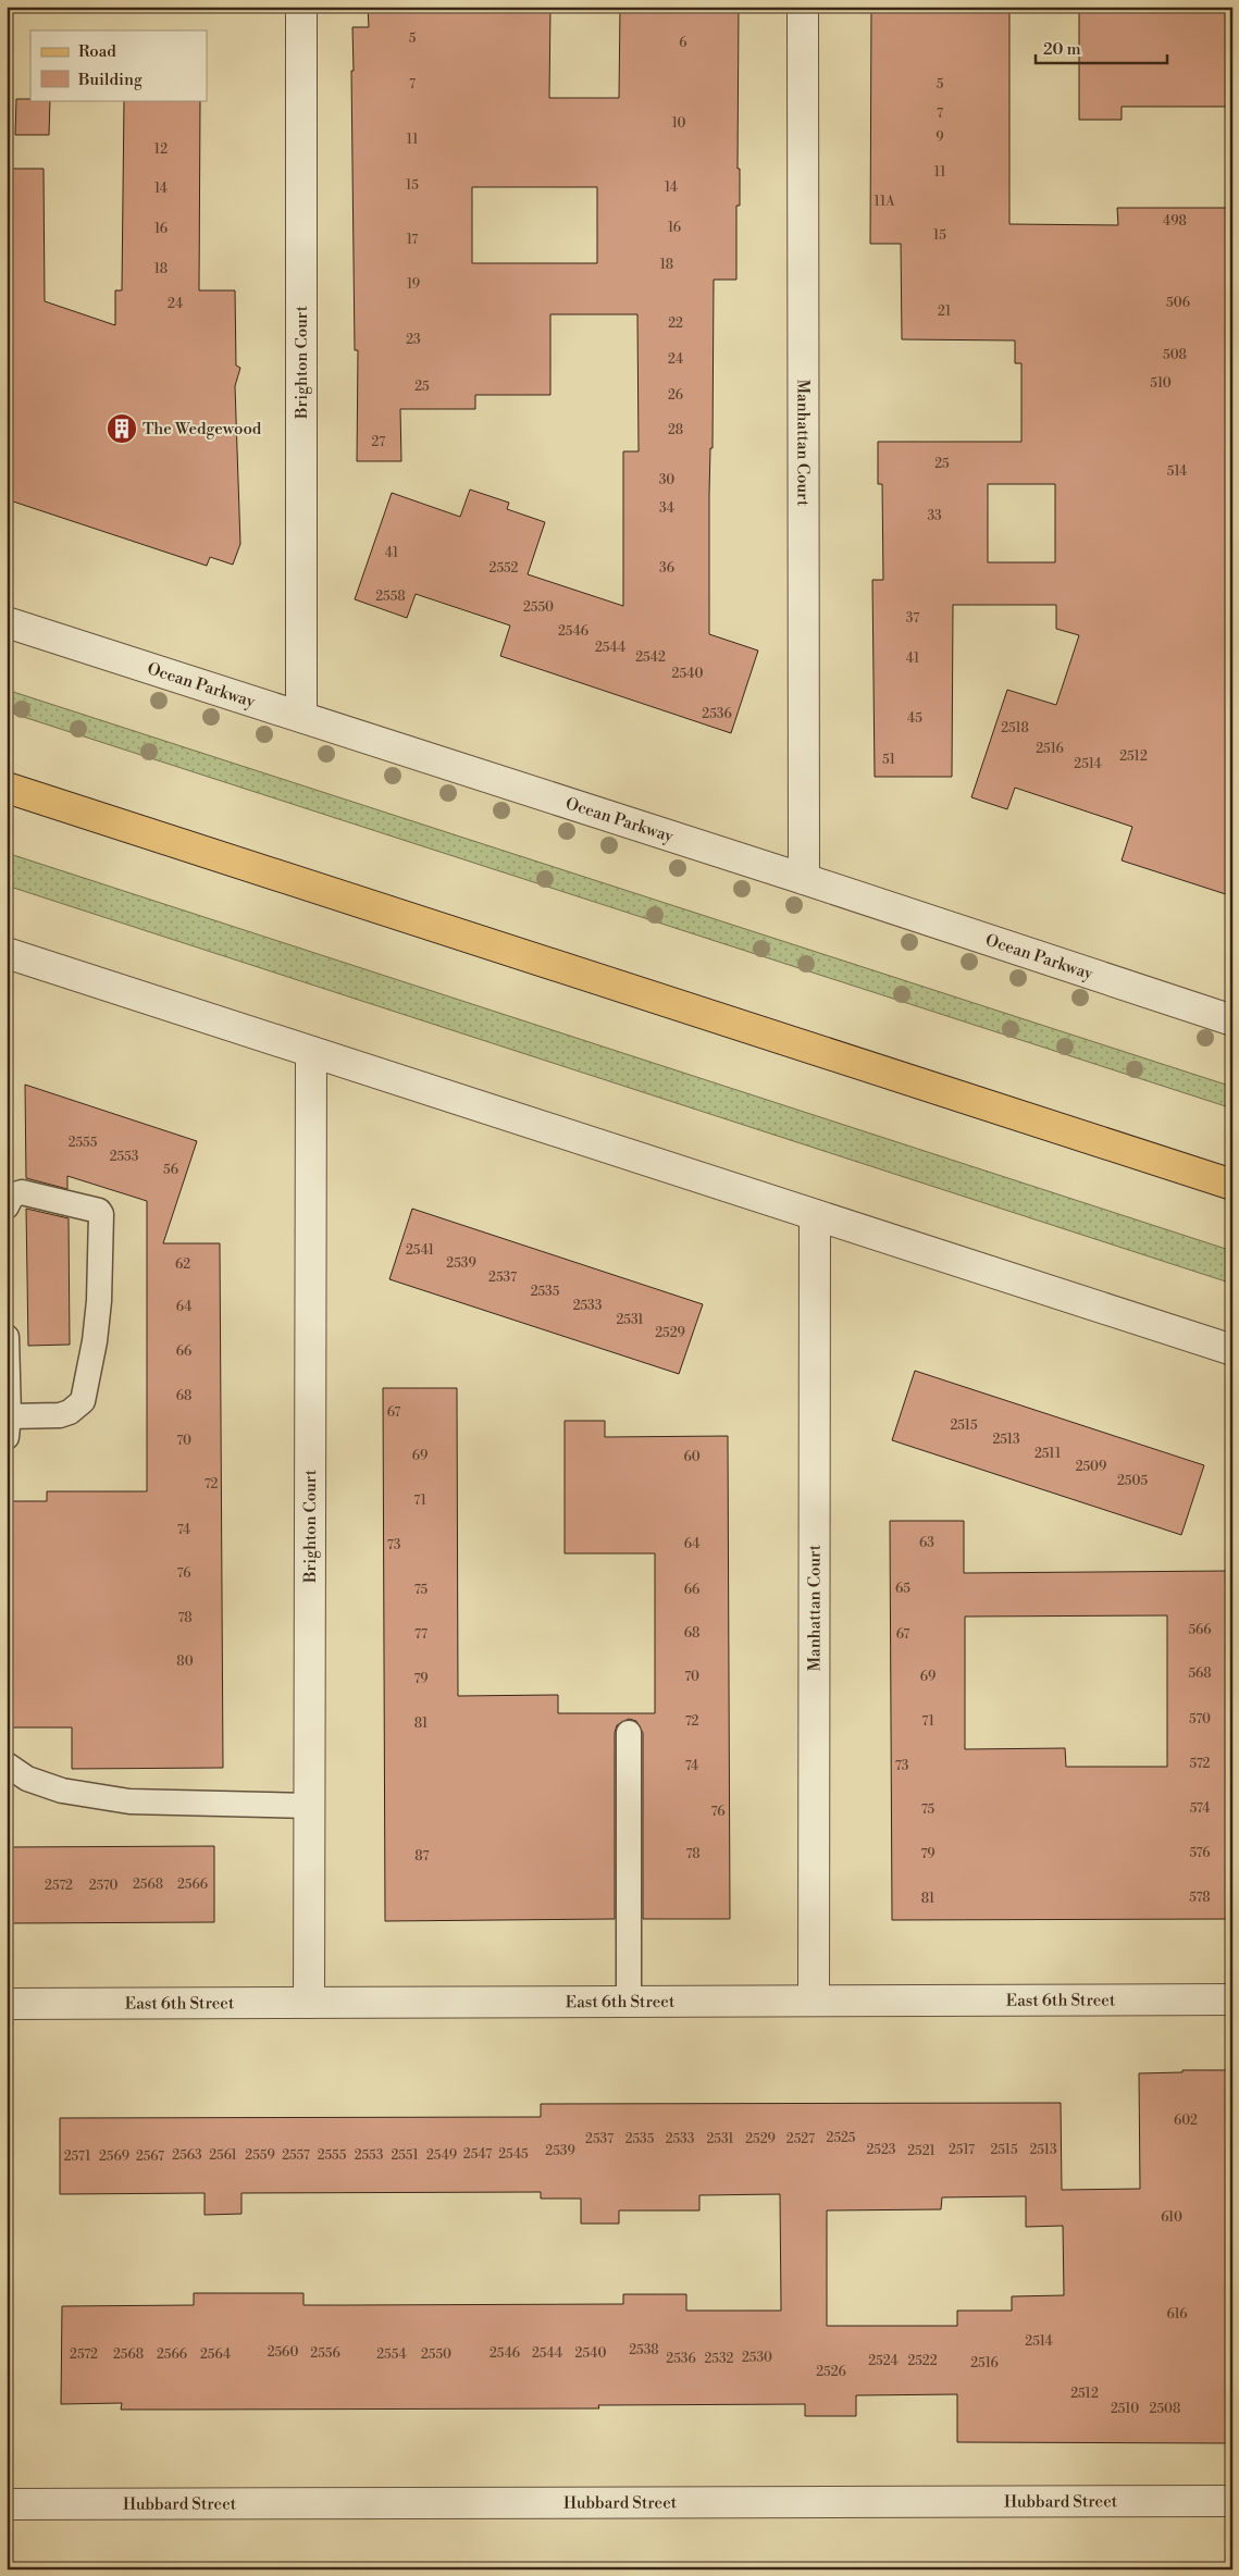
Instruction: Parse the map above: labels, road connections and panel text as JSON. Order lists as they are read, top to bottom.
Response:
{
  "streets": {
    "street": [
      "Brighton Court",
      "Manhattan Court",
      "Ocean Parkway",
      "East 6th Street",
      "Hubbard Street"
    ]
  },
  "crossings": [
    ["Brighton Court", "Ocean Parkway"],
    ["Brighton Court", "East 6th Street"],
    ["Manhattan Court", "Ocean Parkway"],
    ["Manhattan Court", "East 6th Street"]
  ],
  "places": {
    "building": ["The Wedgewood"]
  },
  "house_numbers": [
    "5",
    "6",
    "7",
    "5",
    "7",
    "10",
    "9",
    "11",
    "12",
    "11",
    "15",
    "14",
    "14",
    "11A",
    "498",
    "16",
    "16",
    "15",
    "17",
    "18",
    "18",
    "19",
    "506",
    "24",
    "21",
    "22",
    "23",
    "508",
    "24",
    "510",
    "25",
    "26",
    "28",
    "27",
    "25",
    "514",
    "30",
    "34",
    "33",
    "41",
    "2552",
    "36",
    "2558",
    "2550",
    "37",
    "2546",
    "2544",
    "2542",
    "41",
    "2540",
    "2536",
    "45",
    "2518",
    "2516",
    "2512",
    "51",
    "2514",
    "2555",
    "2553",
    "56",
    "2541",
    "2539",
    "62",
    "2537",
    "2535",
    "2533",
    "64",
    "2531",
    "2529",
    "66",
    "68",
    "67",
    "2515",
    "2513",
    "70",
    "2511",
    "69",
    "60",
    "2509",
    "2505",
    "72",
    "71",
    "74",
    "63",
    "64",
    "73",
    "76",
    "65",
    "75",
    "66",
    "78",
    "566",
    "68",
    "77",
    "67",
    "80",
    "568",
    "70",
    "69",
    "79",
    "570",
    "72",
    "71",
    "81",
    "572",
    "74",
    "73",
    "574",
    "75",
    "76",
    "576",
    "78",
    "79",
    "87",
    "2568",
    "2566",
    "2572",
    "2570",
    "578",
    "81",
    "602",
    "2525",
    "2537",
    "2535",
    "2533",
    "2531",
    "2529",
    "2527",
    "2523",
    "2517",
    "2515",
    "2513",
    "2539",
    "2521",
    "2547",
    "2545",
    "2563",
    "2561",
    "2559",
    "2557",
    "2555",
    "2553",
    "2551",
    "2549",
    "2571",
    "2569",
    "2567",
    "610",
    "616",
    "2514",
    "2538",
    "2560",
    "2556",
    "2546",
    "2544",
    "2540",
    "2572",
    "2568",
    "2566",
    "2564",
    "2554",
    "2550",
    "2530",
    "2536",
    "2532",
    "2524",
    "2522",
    "2516",
    "2526",
    "2512",
    "2510",
    "2508"
  ],
  "legend": ["Road", "Building"],
  "scale_bar": "20 m"
}
